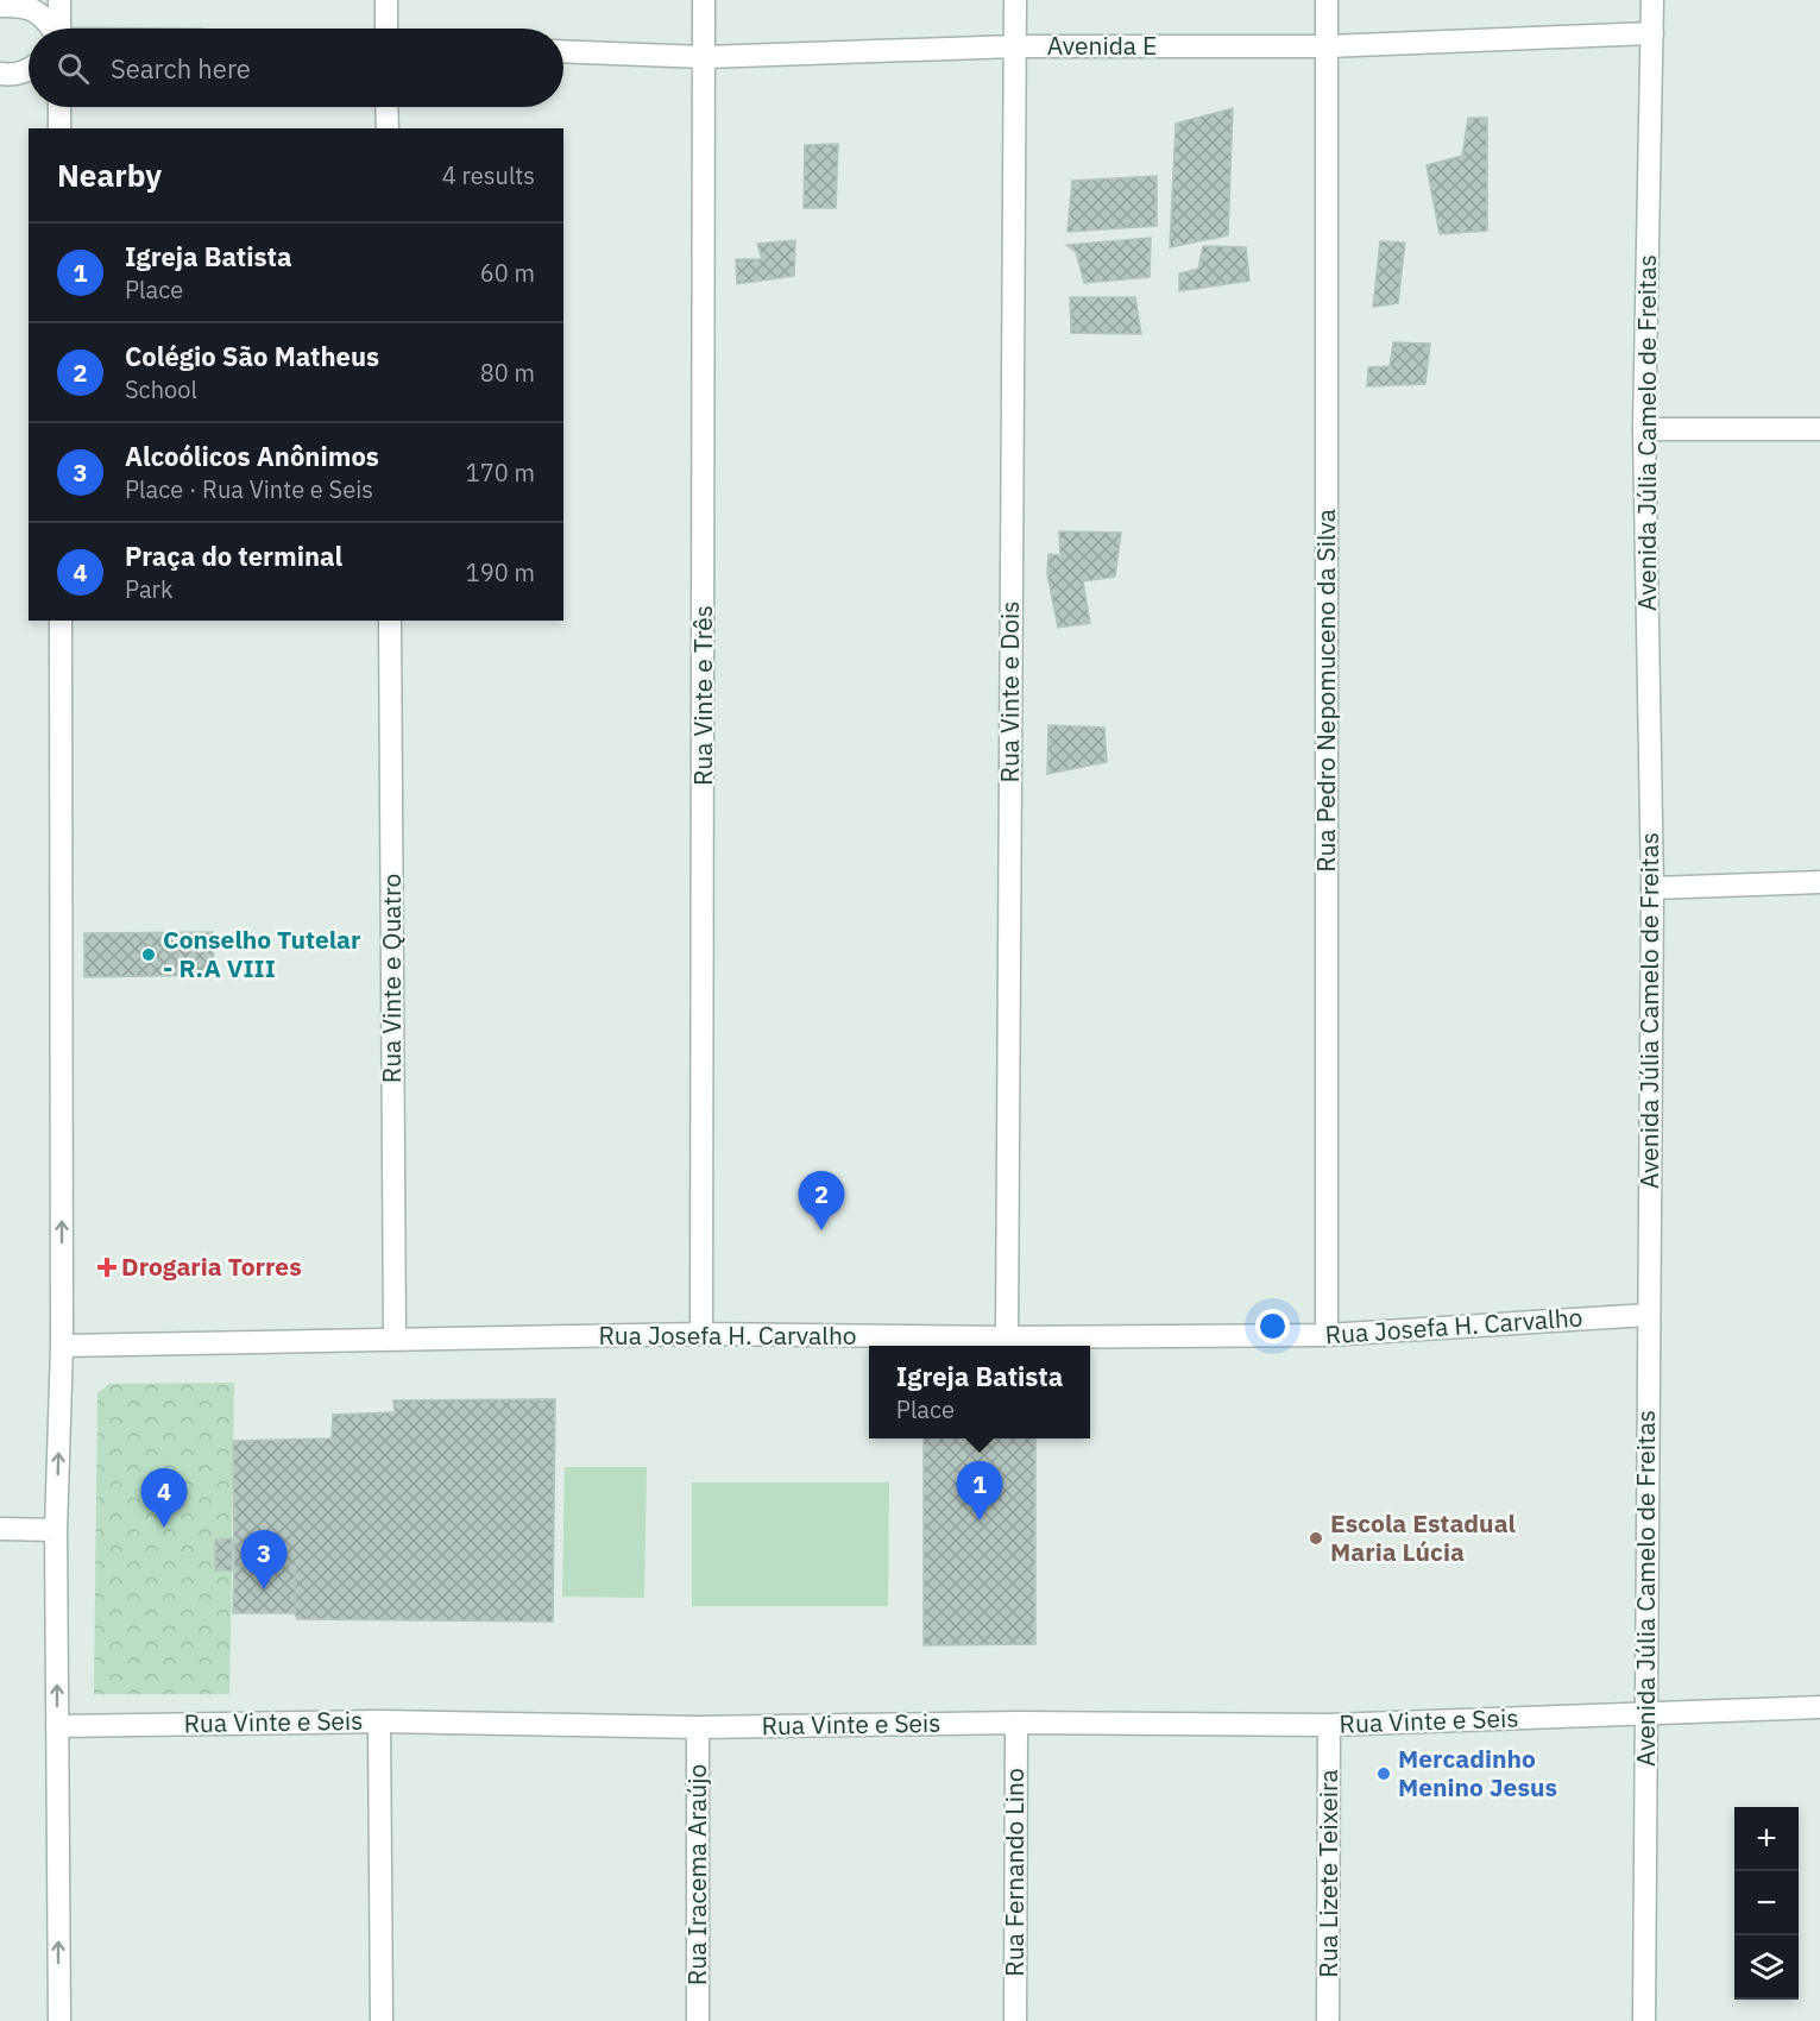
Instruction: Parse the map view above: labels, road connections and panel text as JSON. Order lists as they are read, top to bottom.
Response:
{
  "streets": {
    "street": [
      "Avenida E",
      "Avenida Júlia Camelo de Freitas",
      "Rua Pedro Nepomuceno da Silva",
      "Rua Vinte e Dois",
      "Rua Vinte e Três",
      "Rua Vinte e Quatro",
      "Rua Josefa H. Carvalho",
      "Rua Vinte e Seis",
      "Rua Fernando Lino",
      "Rua Lizete Teixeira",
      "Rua Iracema Araújo"
    ]
  },
  "crossings": [
    ["Avenida E", "Avenida Júlia Camelo de Freitas"],
    ["Avenida E", "Rua Pedro Nepomuceno da Silva"],
    ["Avenida E", "Rua Vinte e Dois"],
    ["Avenida E", "Rua Vinte e Três"],
    ["Avenida Júlia Camelo de Freitas", "Rua Josefa H. Carvalho"],
    ["Avenida Júlia Camelo de Freitas", "Rua Vinte e Seis"],
    ["Rua Pedro Nepomuceno da Silva", "Rua Josefa H. Carvalho"],
    ["Rua Vinte e Dois", "Rua Josefa H. Carvalho"],
    ["Rua Vinte e Três", "Rua Josefa H. Carvalho"],
    ["Rua Vinte e Quatro", "Rua Josefa H. Carvalho"],
    ["Rua Vinte e Seis", "Rua Fernando Lino"],
    ["Rua Vinte e Seis", "Rua Lizete Teixeira"],
    ["Rua Vinte e Seis", "Rua Iracema Araújo"]
  ],
  "places": {
    "other": ["Conselho Tutelar - R.A VIII", "Escola Estadual Maria Lúcia", "Mercadinho Menino Jesus"],
    "health": ["Drogaria Torres"]
  },
  "page": {
    "search": "Search here",
    "heading": ["Nearby", "4 results"],
    "list": [
      {
        "mark": "1",
        "name": "Igreja Batista",
        "note": "Place",
        "value": "60 m"
      },
      {
        "mark": "2",
        "name": "Colégio São Matheus",
        "note": "School",
        "value": "80 m"
      },
      {
        "mark": "3",
        "name": "Alcoólicos Anônimos",
        "note": "Place · Rua Vinte e Seis",
        "value": "170 m"
      },
      {
        "mark": "4",
        "name": "Praça do terminal",
        "note": "Park",
        "value": "190 m"
      }
    ],
    "pins": [
      "2",
      "1",
      "4",
      "3"
    ],
    "popup": ["Igreja Batista", "Place"],
    "map_buttons": ["+", "−"]
  }
}
